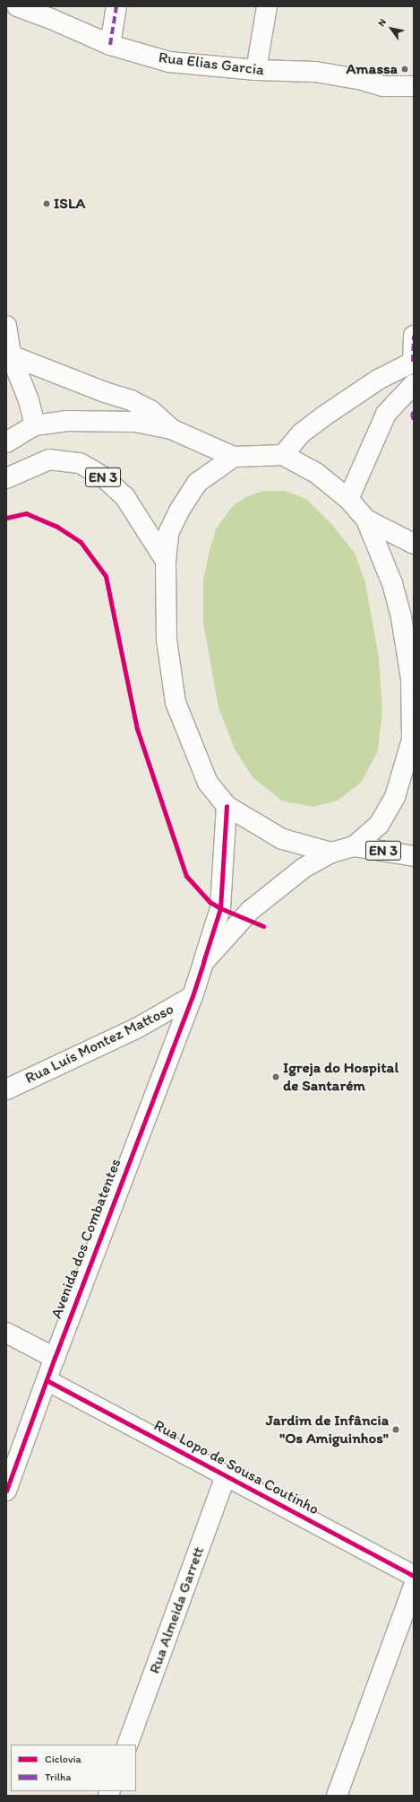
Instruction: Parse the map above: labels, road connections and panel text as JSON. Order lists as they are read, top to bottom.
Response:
{
  "streets": {
    "street": [
      "Rua Elias Garcia",
      "EN 3",
      "Rua Luís Montez Mattoso",
      "Avenida dos Combatentes",
      "Rua Lopo de Sousa Coutinho",
      "Rua Almeida Garrett"
    ]
  },
  "crossings": [
    ["Rua Luís Montez Mattoso", "Avenida dos Combatentes"],
    ["Avenida dos Combatentes", "Rua Lopo de Sousa Coutinho"],
    ["Rua Lopo de Sousa Coutinho", "Rua Almeida Garrett"]
  ],
  "places": [
    "Amassa",
    "ISLA",
    "Igreja do Hospital de Santarém",
    "Jardim de Infância \"Os Amiguinhos\""
  ],
  "legend": ["Ciclovia", "Trilha"],
  "north": "top left"
}
